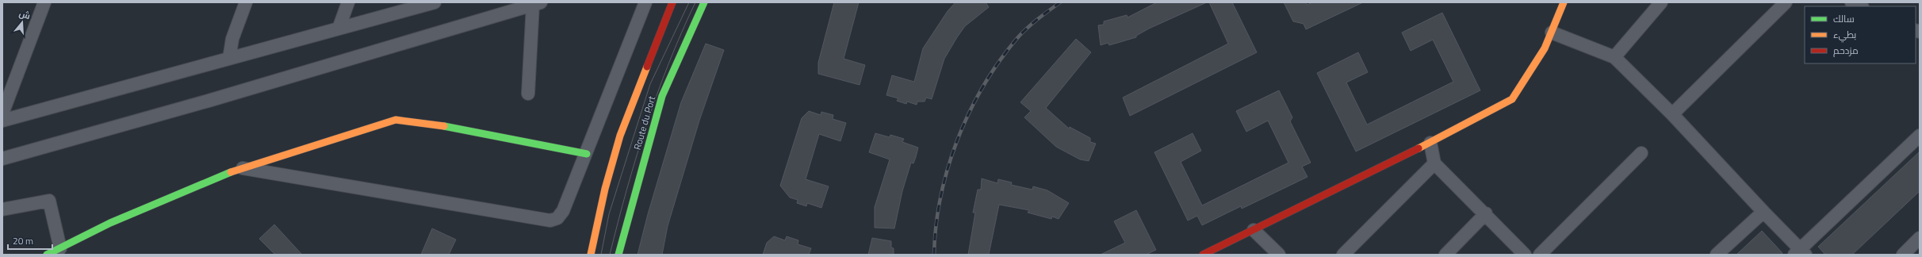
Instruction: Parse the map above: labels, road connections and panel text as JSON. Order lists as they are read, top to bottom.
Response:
{
  "streets": {
    "street": ["Route du Port"]
  },
  "legend": ["سالك", "بطيء", "مزدحم"],
  "scale_bar": "20 m",
  "north": "top"
}
